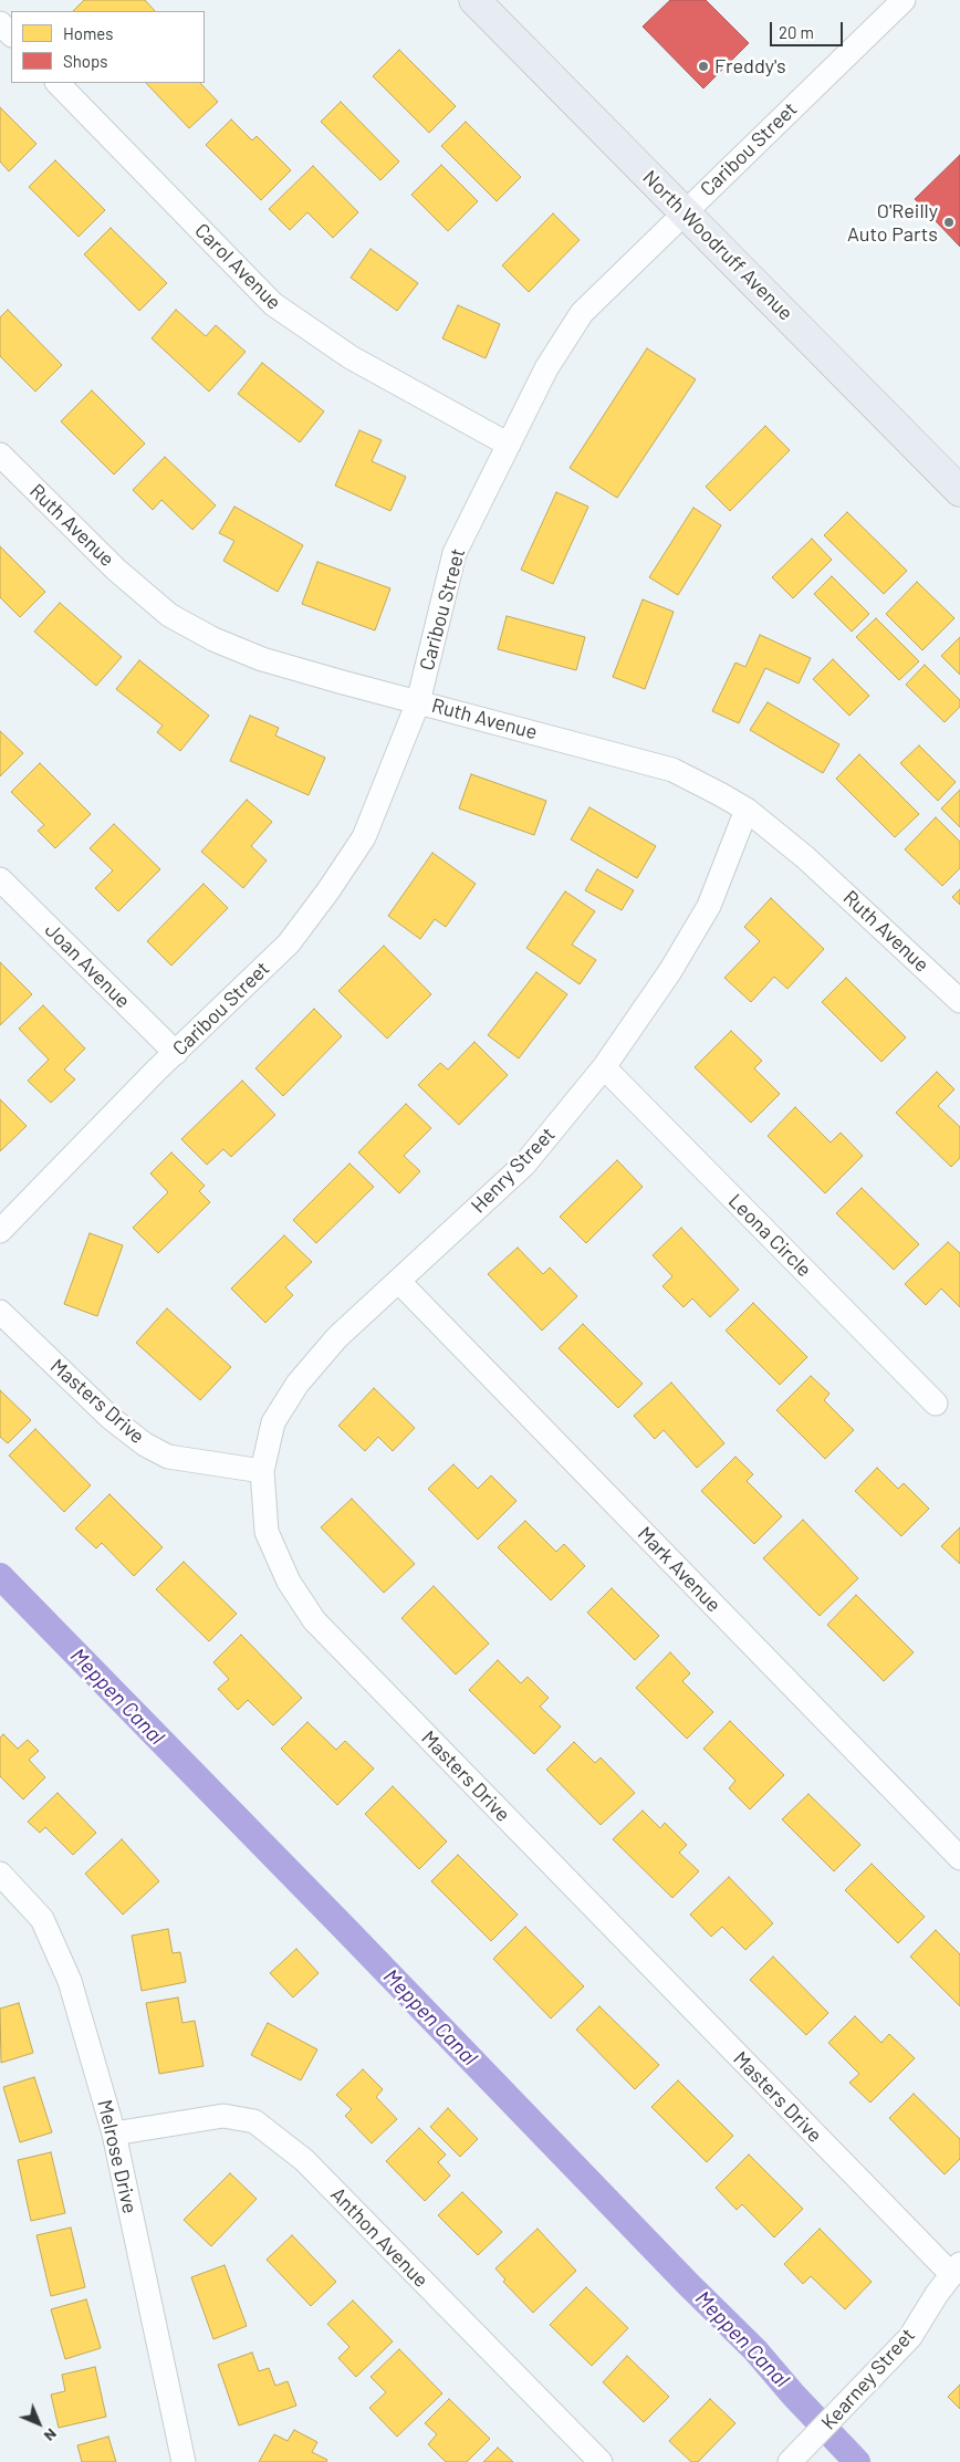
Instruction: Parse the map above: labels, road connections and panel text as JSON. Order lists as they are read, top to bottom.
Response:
{
  "streets": {
    "main road": ["North Woodruff Avenue"],
    "street": [
      "Caribou Street",
      "Carol Avenue",
      "Ruth Avenue",
      "Joan Avenue",
      "Henry Street",
      "Leona Circle",
      "Masters Drive",
      "Mark Avenue",
      "Melrose Drive",
      "Anthon Avenue",
      "Kearney Street"
    ]
  },
  "crossings": [
    ["Caribou Street", "North Woodruff Avenue"],
    ["Caribou Street", "Carol Avenue"],
    ["Caribou Street", "Ruth Avenue"],
    ["Caribou Street", "Joan Avenue"],
    ["Ruth Avenue", "Henry Street"],
    ["Henry Street", "Leona Circle"],
    ["Henry Street", "Masters Drive"],
    ["Henry Street", "Mark Avenue"],
    ["Masters Drive", "Kearney Street"],
    ["Melrose Drive", "Anthon Avenue"]
  ],
  "water": ["Meppen Canal"],
  "places": ["Freddy's", "O'Reilly Auto Parts"],
  "legend": ["Homes", "Shops"],
  "scale_bar": "20 m",
  "north": "bottom right"
}
